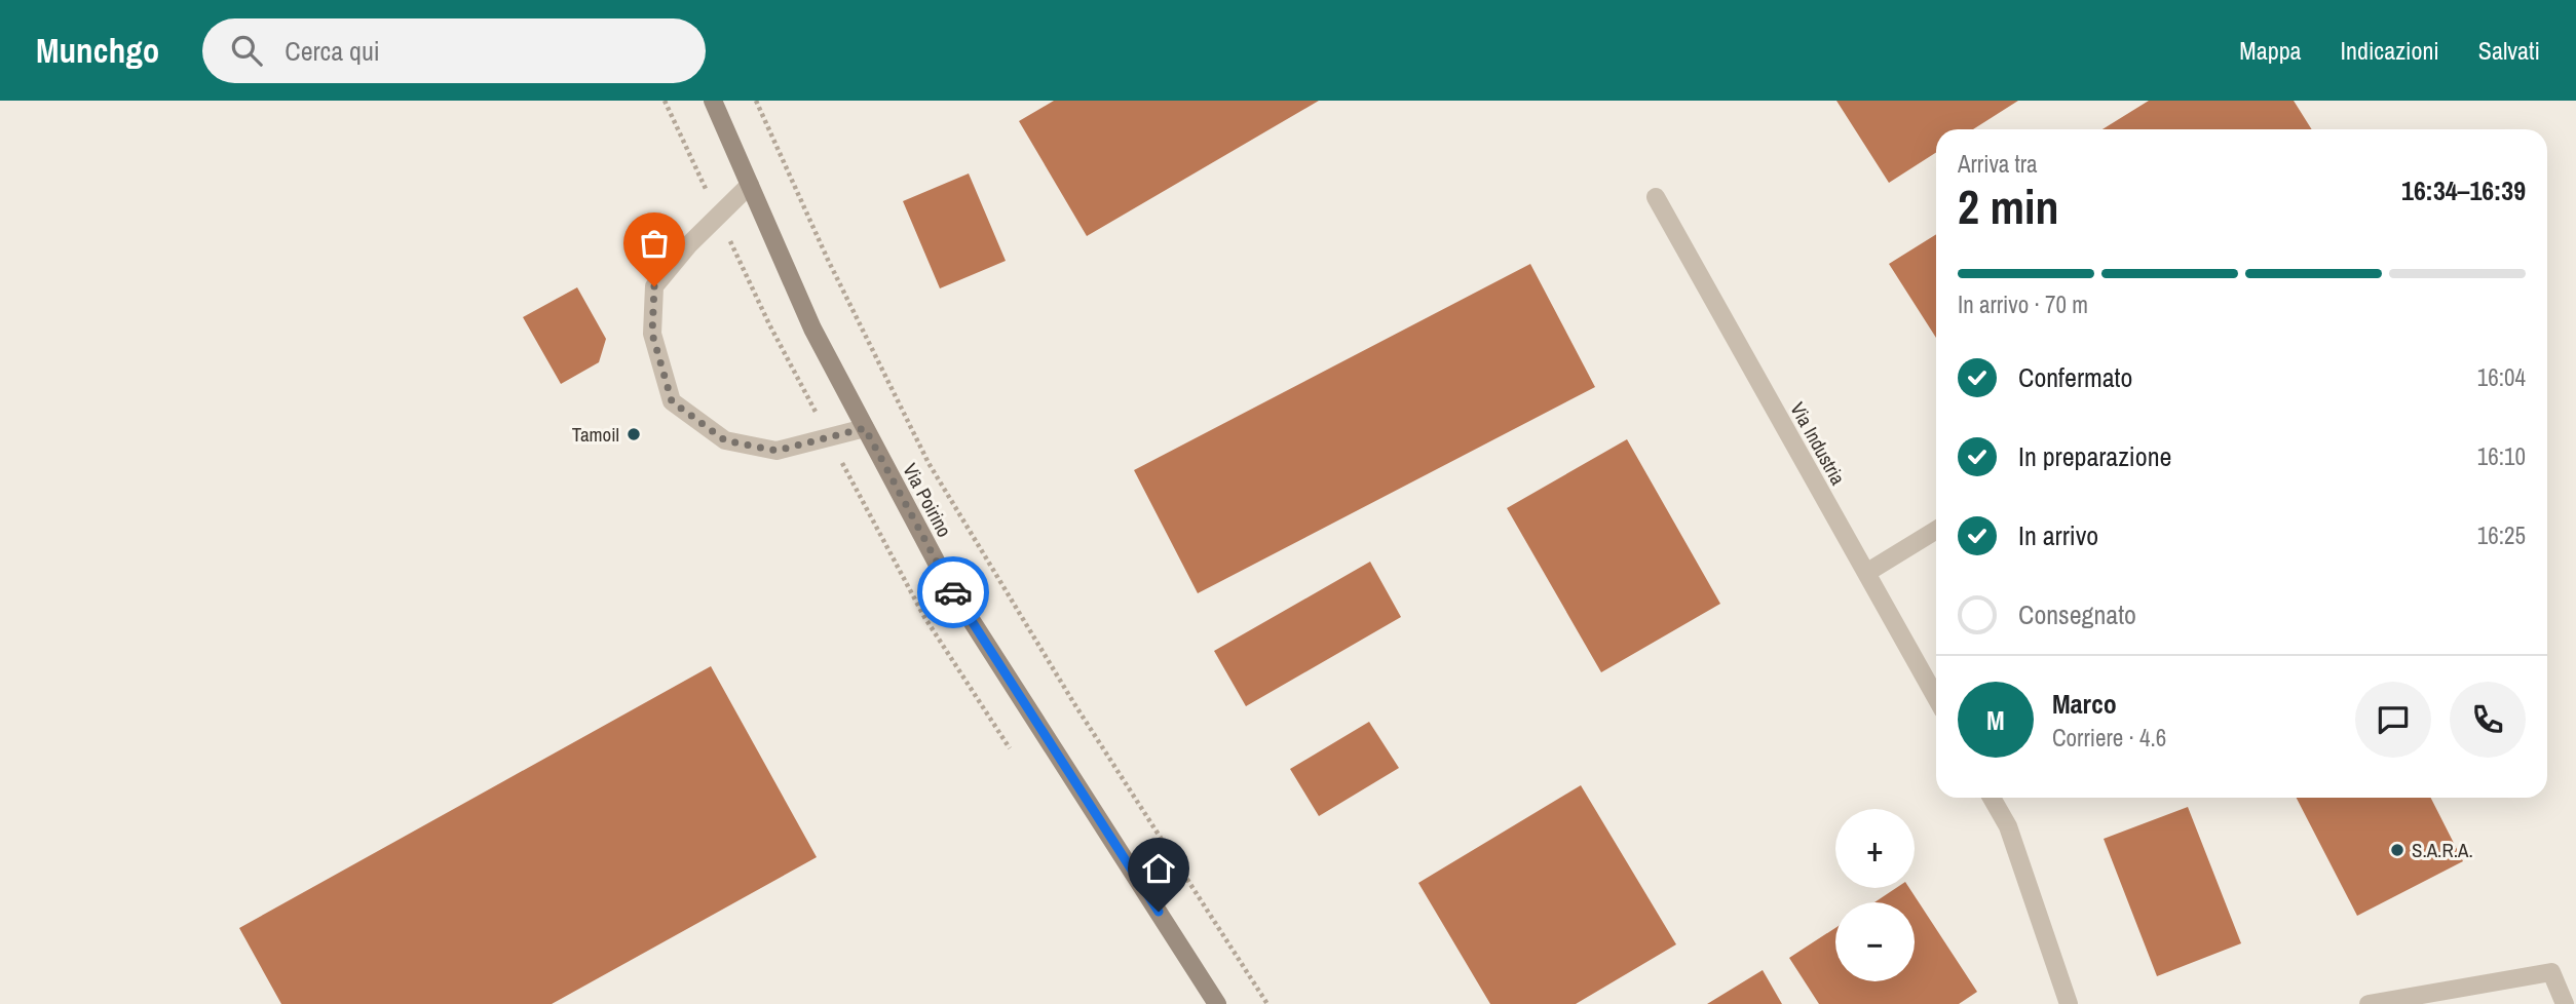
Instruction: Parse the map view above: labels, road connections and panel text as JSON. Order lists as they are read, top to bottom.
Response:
{
  "streets": {
    "main road": ["Via Poirino"],
    "lane": ["Via Industria"]
  },
  "places": ["Tamoil", "S.A.R.A."],
  "page": {
    "header": "Munchgo",
    "search": "Cerca qui",
    "nav": ["Mappa", "Indicazioni", "Salvati"],
    "heading": ["2 min", "Arriva tra", "16:34–16:39"],
    "panel": ["Marco", "Corriere · 4.6"],
    "bar": "In arrivo · 70 m",
    "list": [
      ["Confermato", "16:04"],
      ["In preparazione", "16:10"],
      ["In arrivo", "16:25"],
      "Consegnato"
    ],
    "round": "M",
    "map_buttons": ["+", "−"]
  }
}
